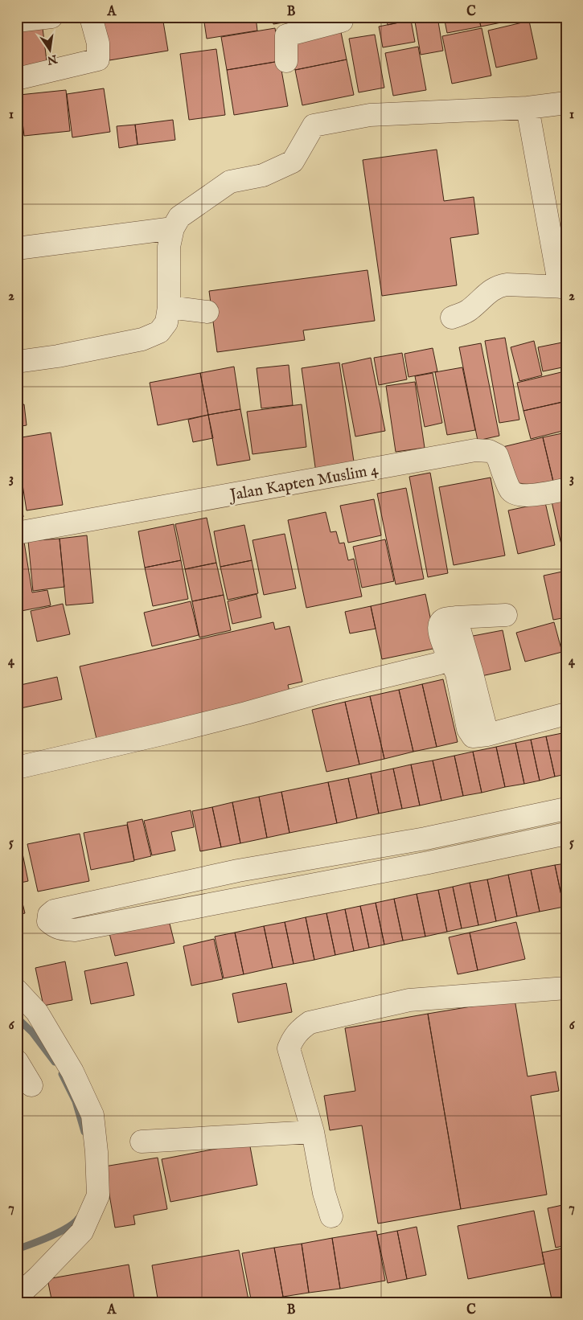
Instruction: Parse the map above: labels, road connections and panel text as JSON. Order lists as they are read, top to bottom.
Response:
{
  "streets": {
    "street": ["Jalan Kapten Muslim 4"]
  },
  "north": "bottom",
  "grid": {
    "columns": ["A", "B", "C"],
    "rows": [
      "1",
      "2",
      "3",
      "4",
      "5",
      "6",
      "7"
    ]
  }
}
